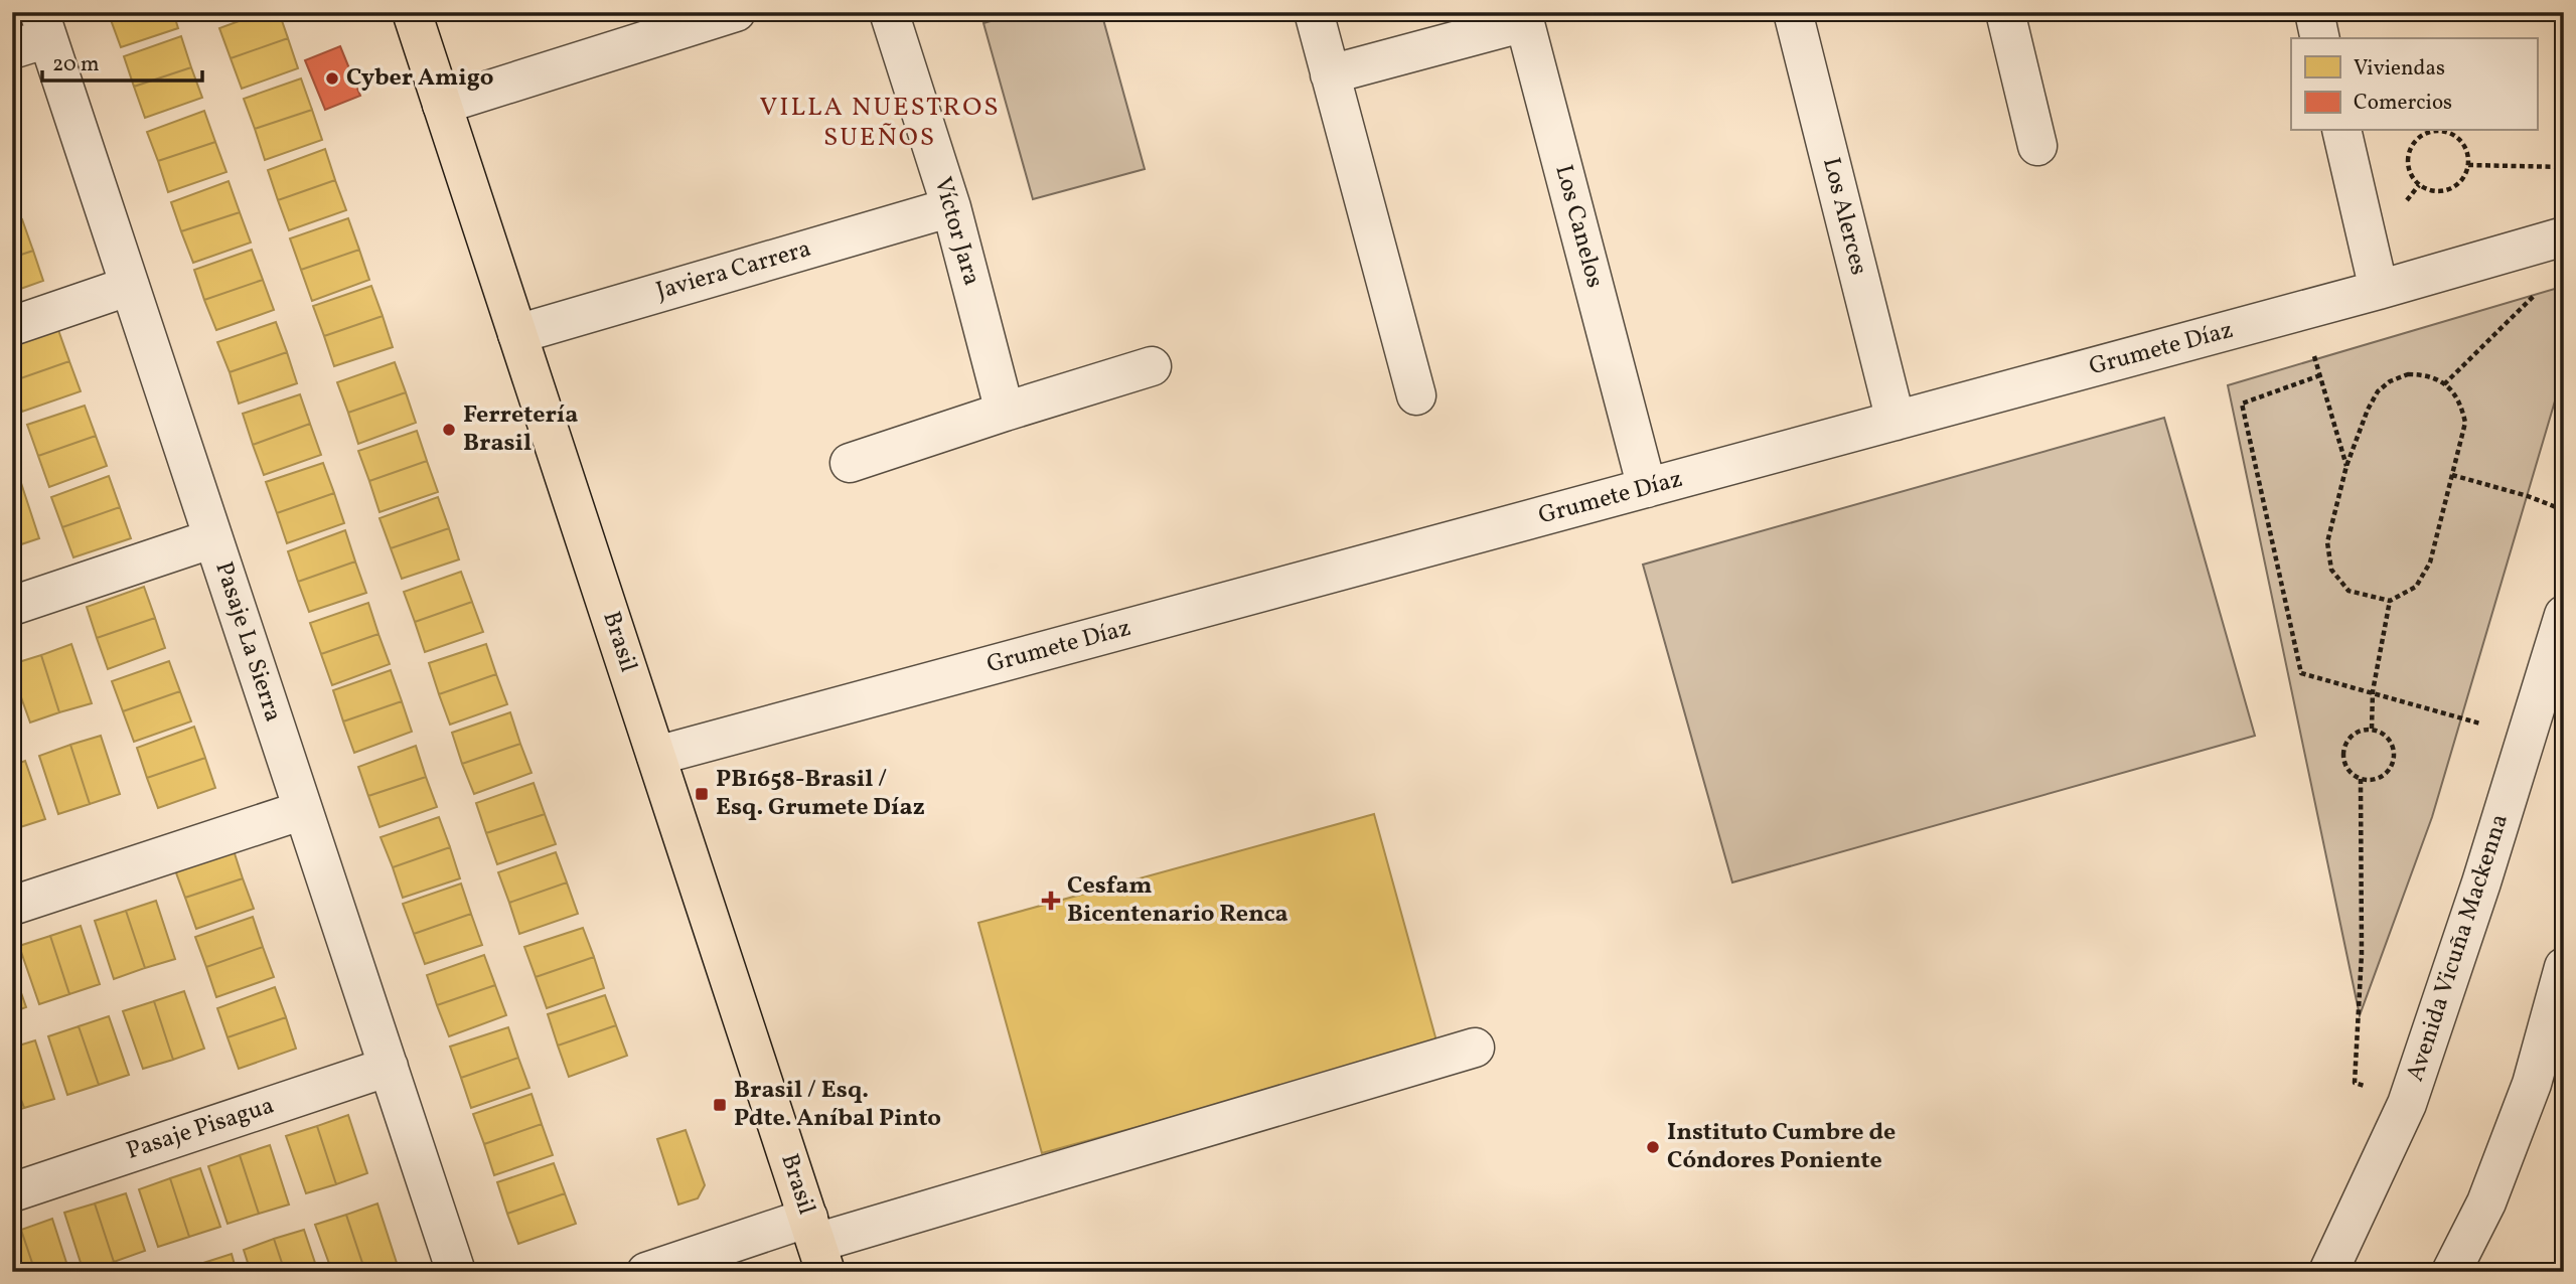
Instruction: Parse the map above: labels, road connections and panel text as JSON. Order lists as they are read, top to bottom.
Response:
{
  "streets": {
    "main road": ["Brasil"],
    "street": [
      "Los Alerces",
      "Los Canelos",
      "Víctor Jara",
      "Javiera Carrera",
      "Grumete Díaz",
      "Pasaje La Sierra",
      "Avenida Vicuña Mackenna",
      "Pasaje Pisagua"
    ]
  },
  "crossings": [
    ["Los Alerces", "Grumete Díaz"],
    ["Los Canelos", "Grumete Díaz"],
    ["Víctor Jara", "Javiera Carrera"],
    ["Javiera Carrera", "Brasil"],
    ["Grumete Díaz", "Brasil"],
    ["Pasaje La Sierra", "Pasaje Pisagua"]
  ],
  "districts": ["VILLA NUESTROS SUEÑOS"],
  "places": {
    "other": ["Cyber Amigo", "Ferretería Brasil", "Instituto Cumbre de Cóndores Poniente"],
    "transit": ["PB1658-Brasil / Esq. Grumete Díaz", "Brasil / Esq. Pdte. Aníbal Pinto"],
    "health": ["Cesfam Bicentenario Renca"]
  },
  "legend": ["Viviendas", "Comercios"],
  "scale_bar": "20 m"
}
